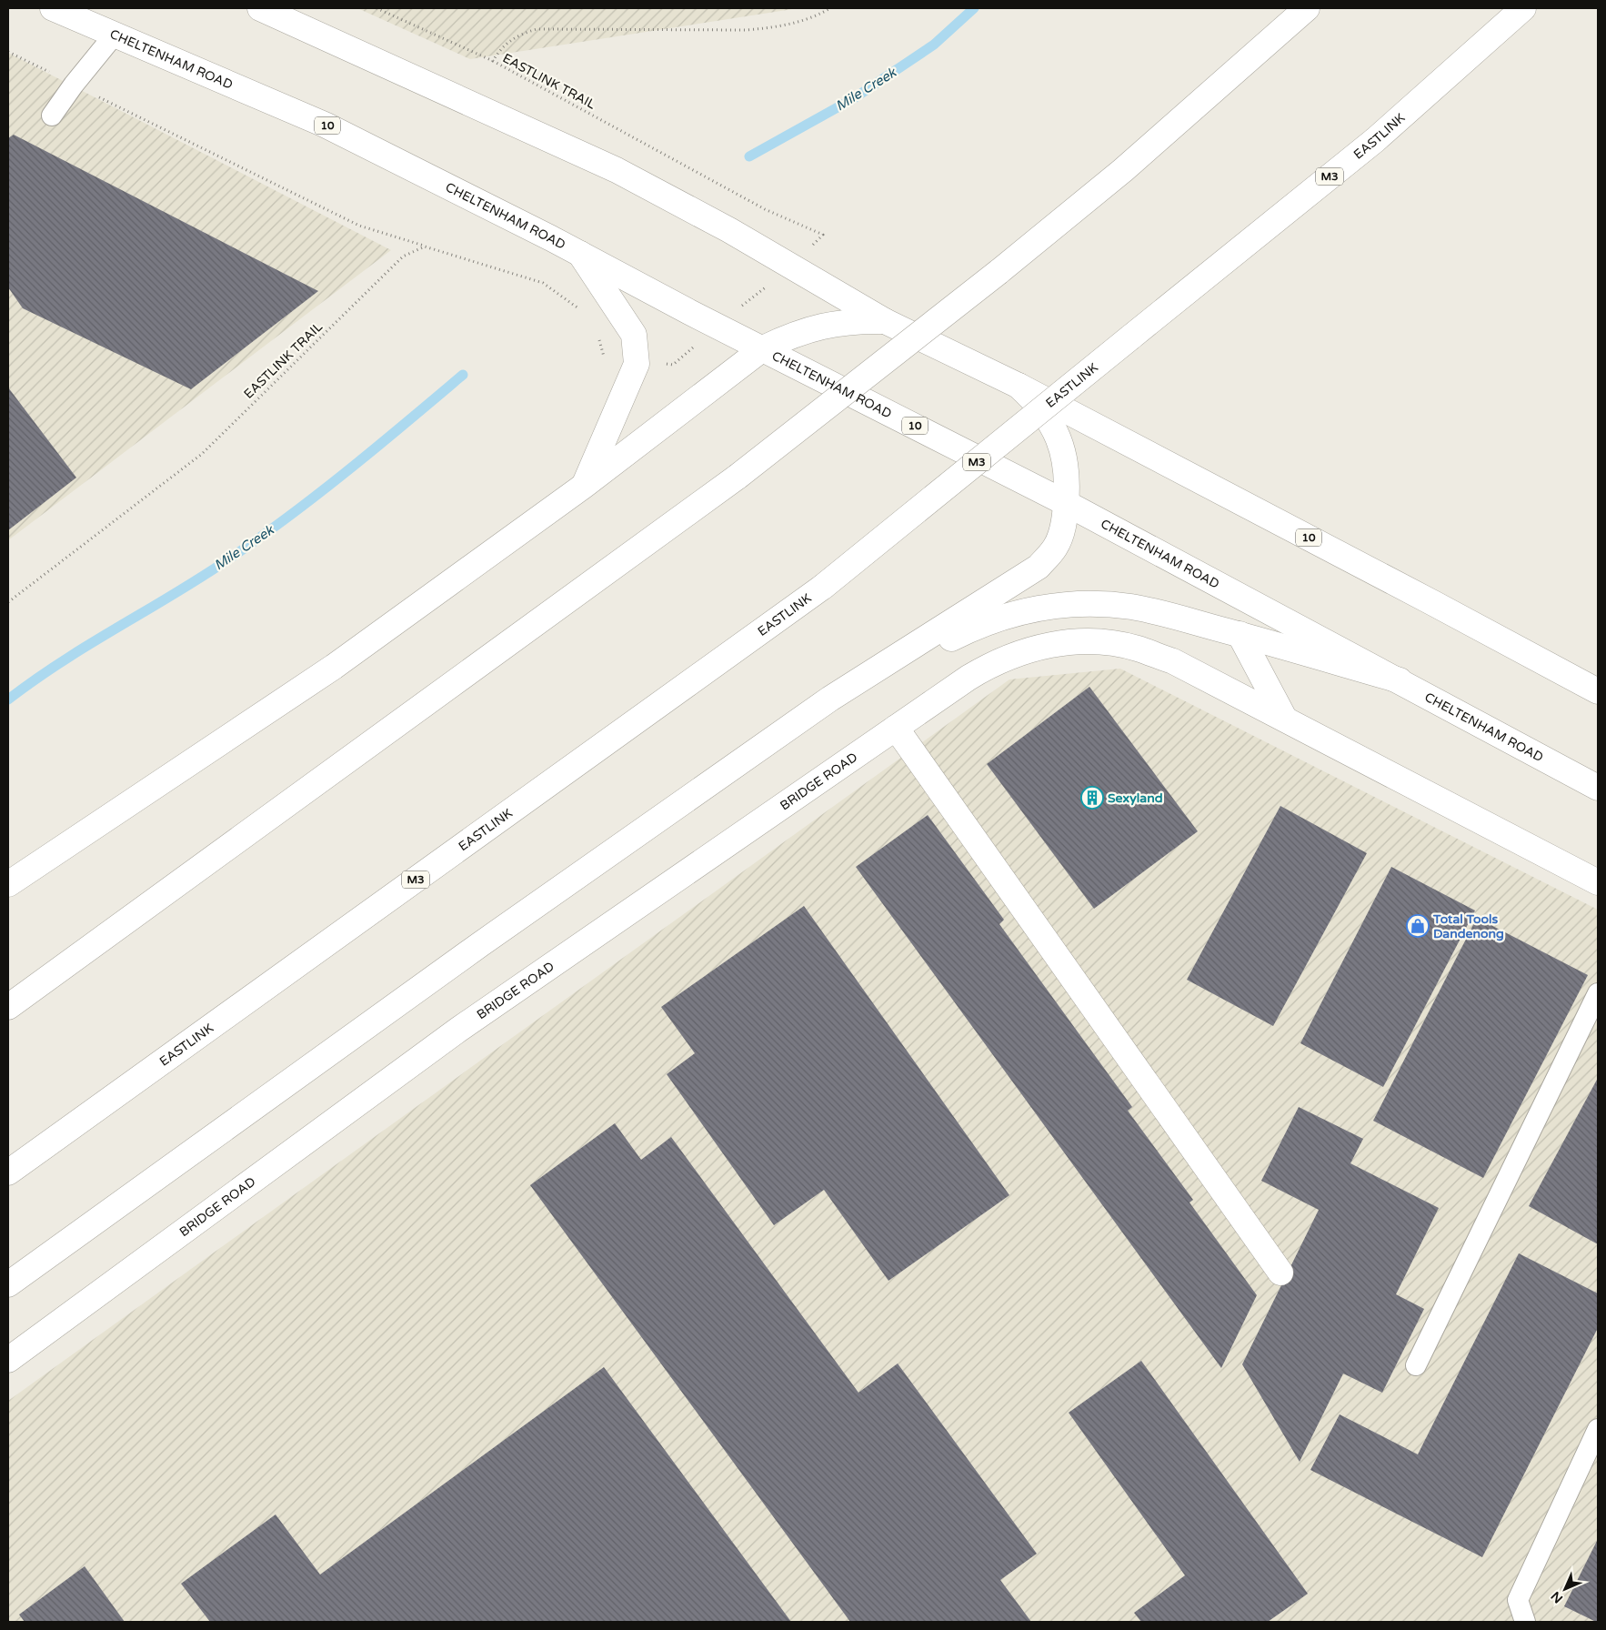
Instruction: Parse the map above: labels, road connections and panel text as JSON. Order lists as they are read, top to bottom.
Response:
{
  "streets": {
    "main road": [
      "CHELTENHAM ROAD",
      "10",
      "EASTLINK",
      "M3",
      "BRIDGE ROAD"
    ],
    "path": ["EASTLINK TRAIL"]
  },
  "water": ["Mile Creek"],
  "places": {
    "building": ["Sexyland"],
    "shop": ["Total Tools Dandenong"]
  },
  "north": "bottom left"
}
